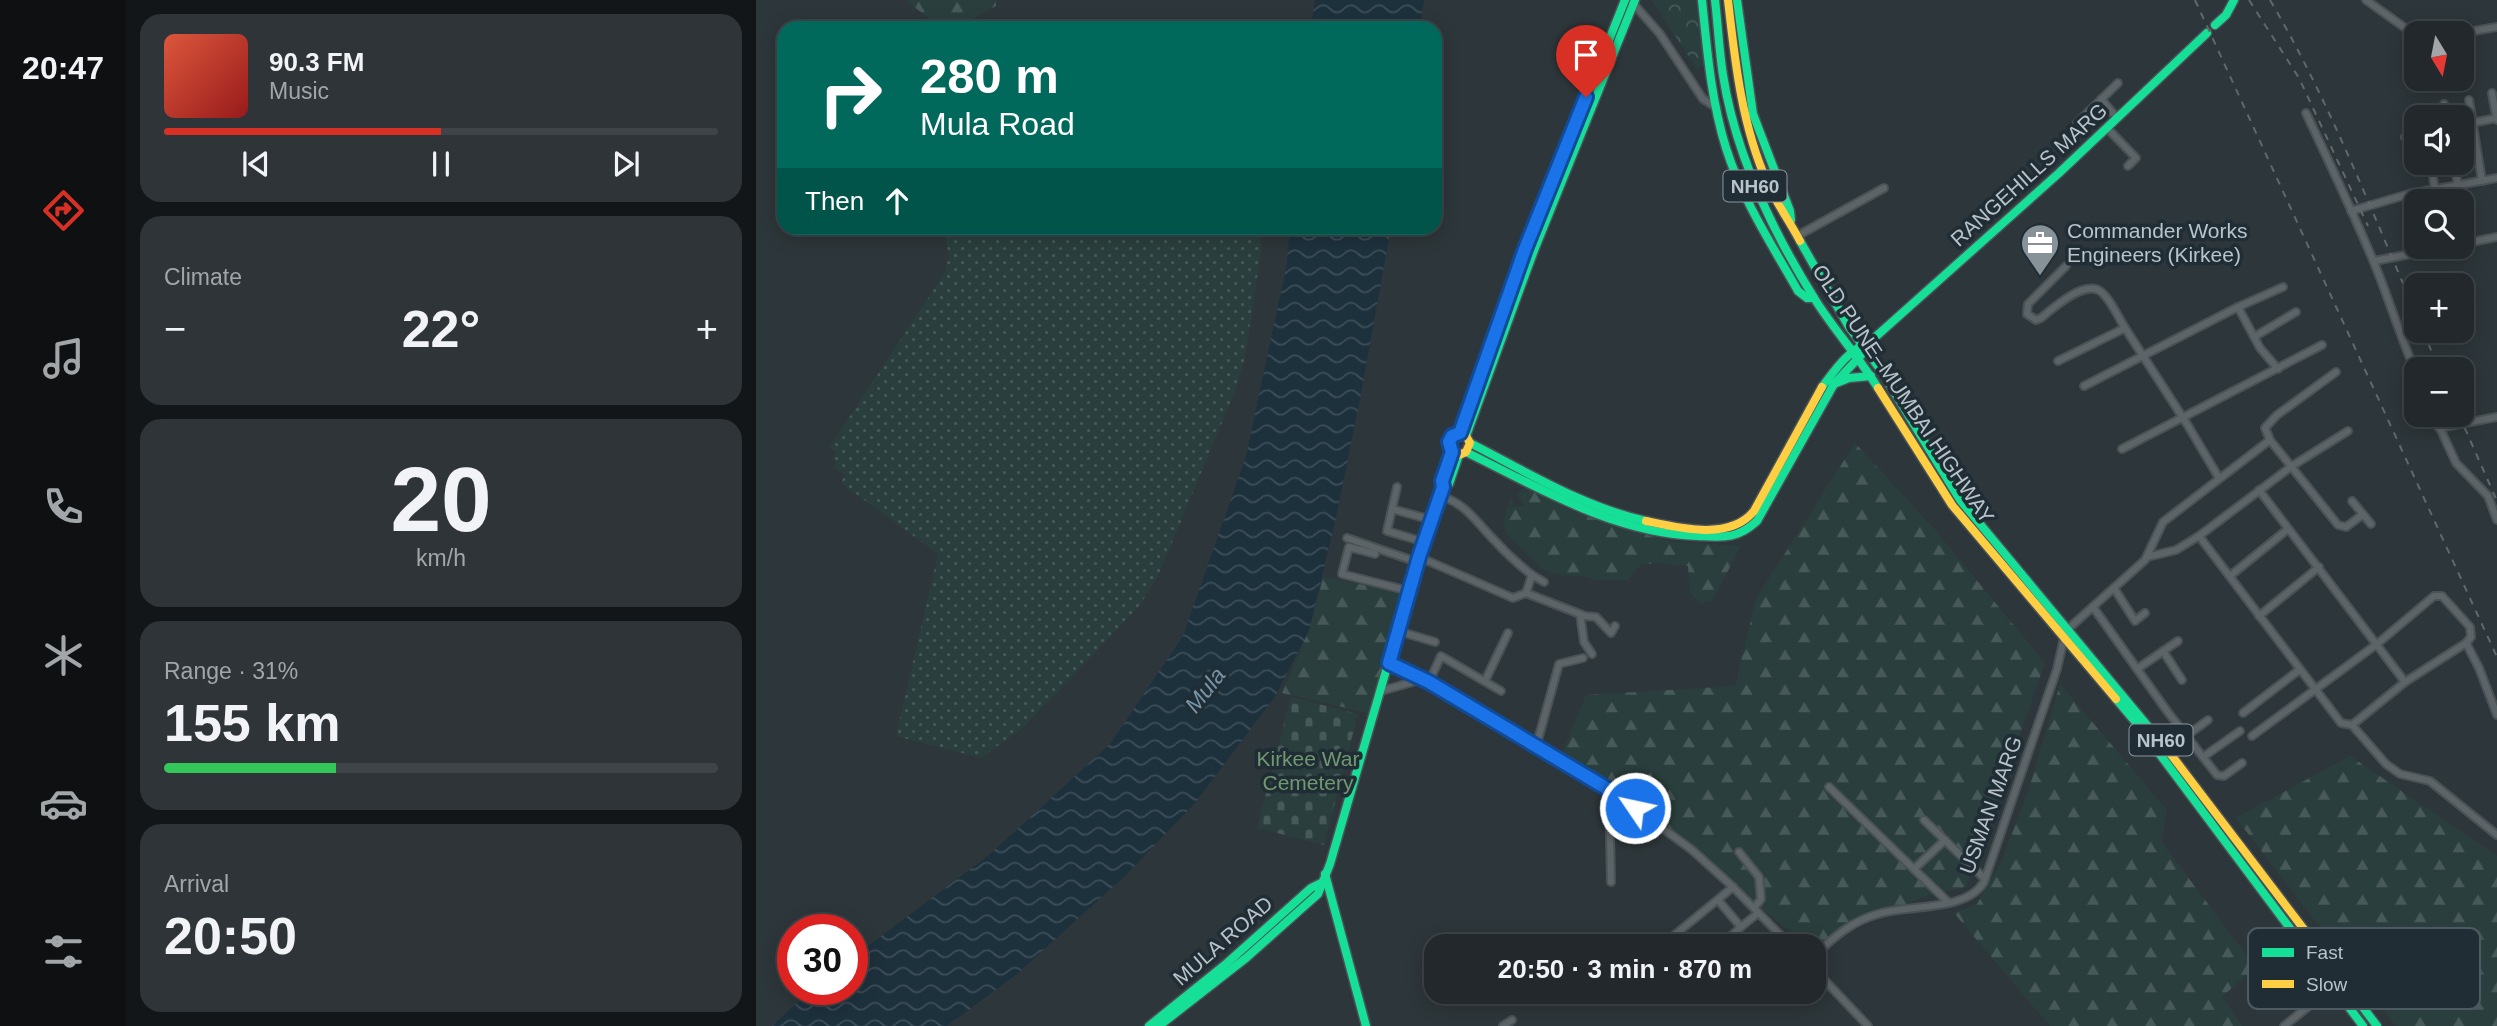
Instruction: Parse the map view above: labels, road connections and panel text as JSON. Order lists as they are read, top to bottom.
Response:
{
  "streets": {
    "main road": [
      "RANGEHILLS MARG",
      "NH60",
      "OLD PUNE–MUMBAI HIGHWAY",
      "MULA ROAD"
    ],
    "street": ["USMAN MARG"]
  },
  "crossings": [
    ["RANGEHILLS MARG", "OLD PUNE–MUMBAI HIGHWAY"],
    ["OLD PUNE–MUMBAI HIGHWAY", "USMAN MARG"]
  ],
  "water": ["Mula"],
  "parks": ["Kirkee War Cemetery"],
  "places": {
    "office": ["Commander Works Engineers (Kirkee)"]
  },
  "legend": ["Fast", "Slow"],
  "north": "bottom",
  "page": {
    "tabs": "20:47",
    "map_buttons": ["+", "−"],
    "turn": ["280 m", "Mula Road"],
    "song": ["90.3 FM", "Music"],
    "then": "Then",
    "tile": [
      "Climate",
      ["20", "km/h"],
      ["Range · 31%", "155 km"],
      ["Arrival", "20:50"]
    ],
    "heat": ["−", "22°", "+"],
    "limit": "30",
    "trip": "20:50 · 3 min · 870 m"
  }
}
